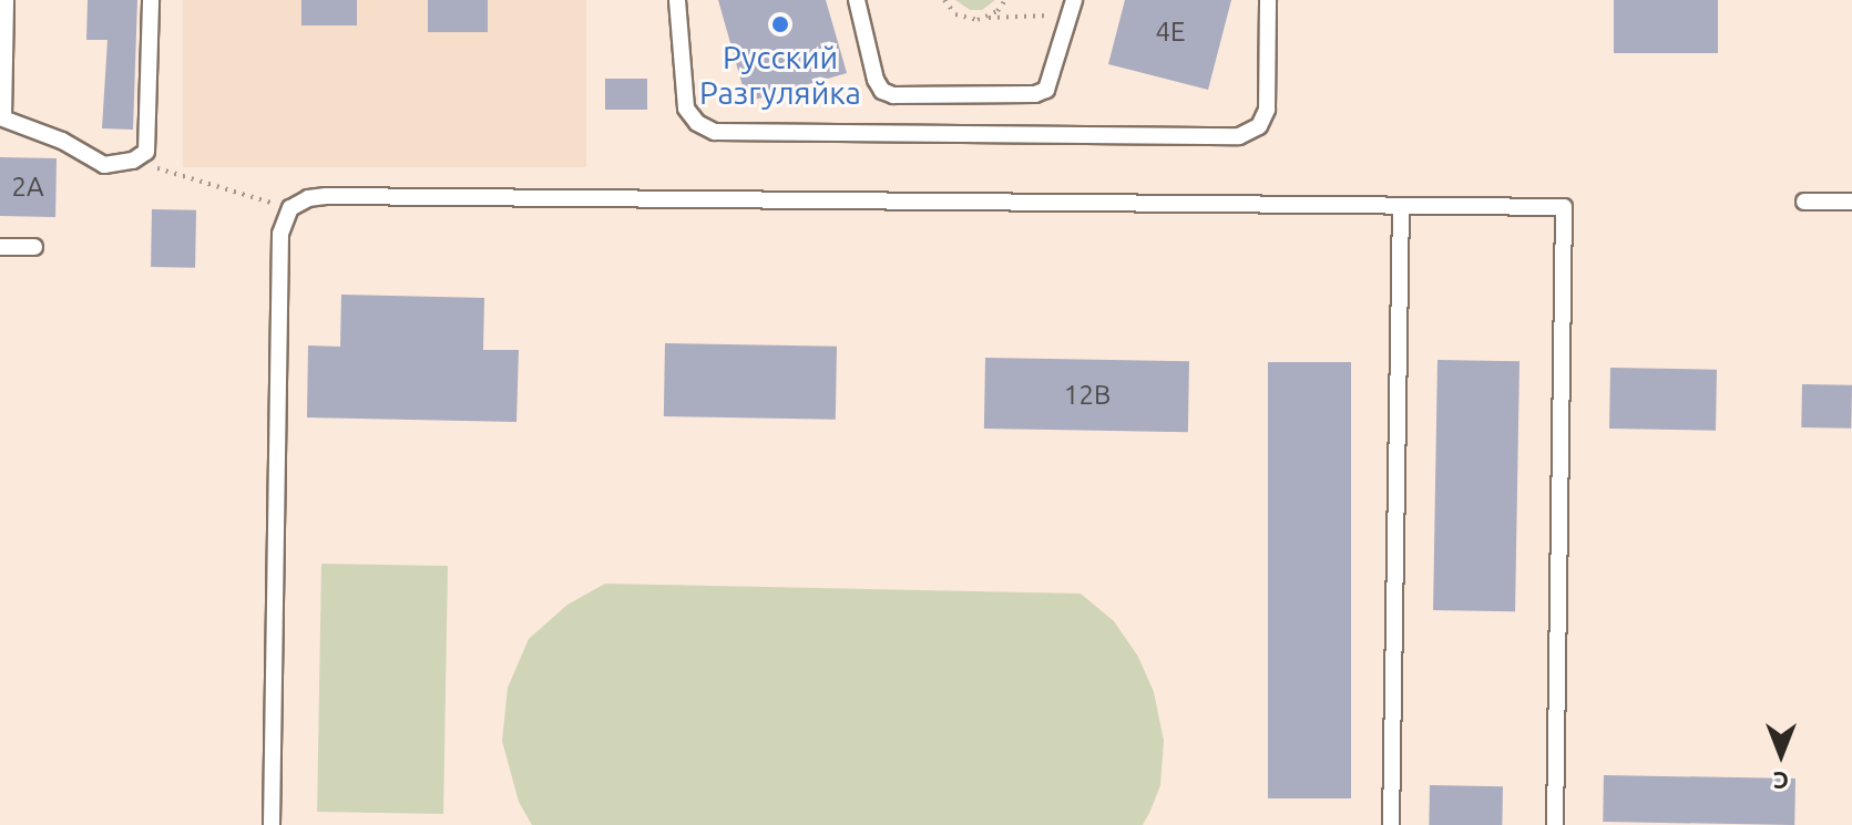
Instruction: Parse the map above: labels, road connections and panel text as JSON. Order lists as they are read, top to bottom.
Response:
{
  "places": ["Русский Разгуляйка"],
  "house_numbers": ["4Е", "2А", "12В"],
  "north": "bottom"
}
